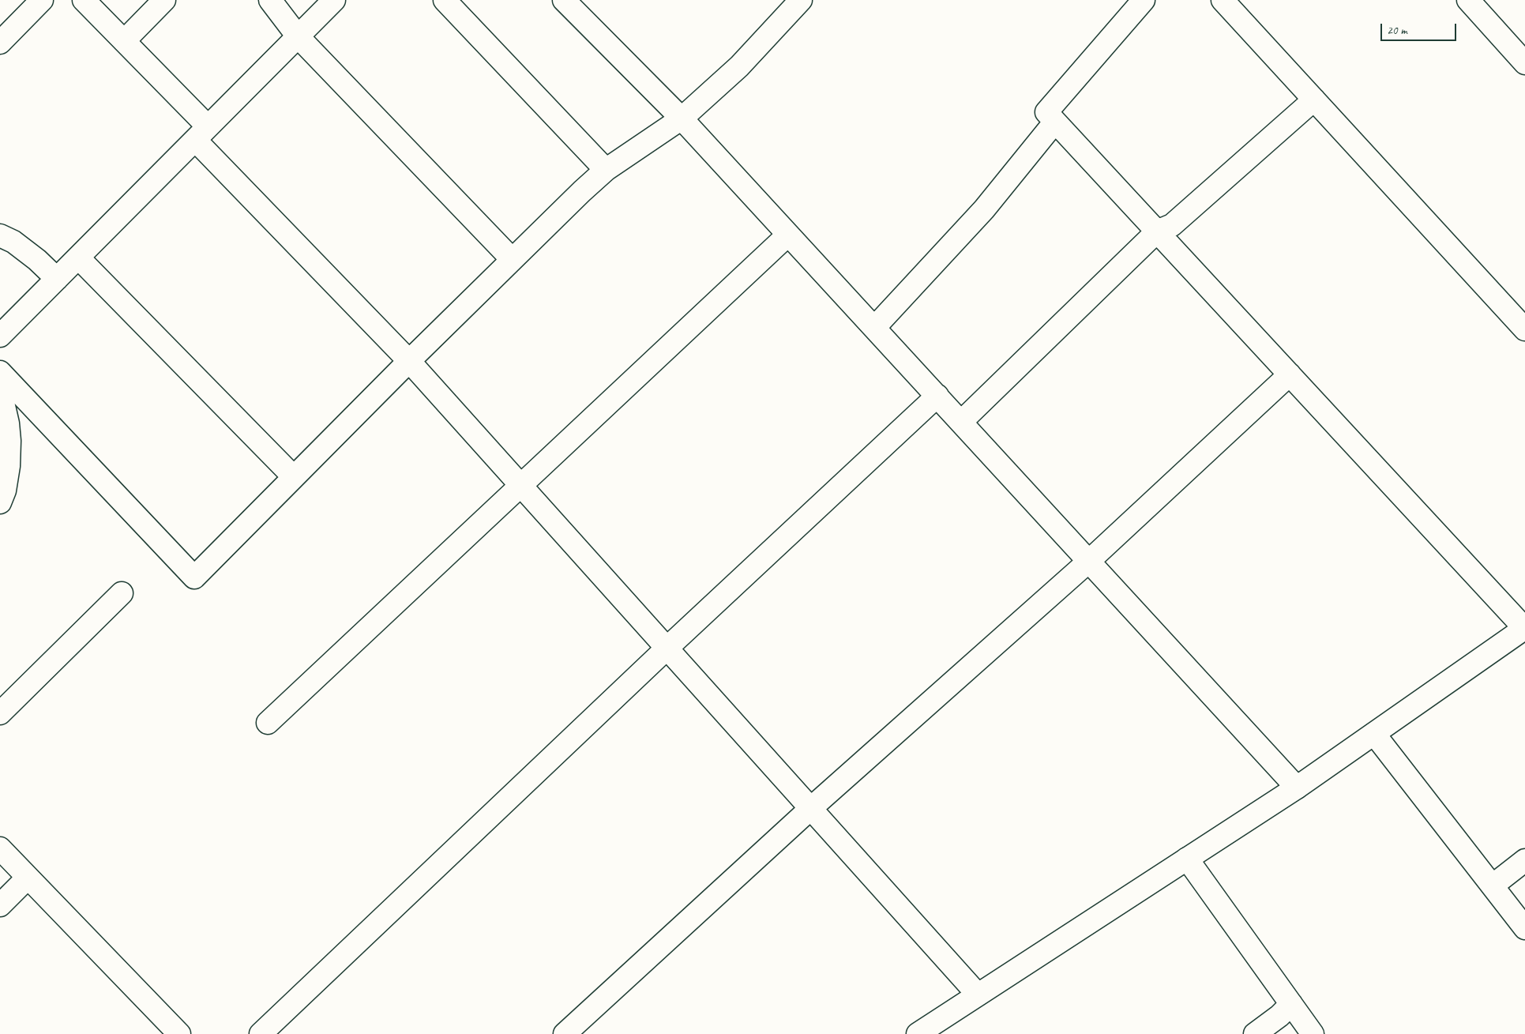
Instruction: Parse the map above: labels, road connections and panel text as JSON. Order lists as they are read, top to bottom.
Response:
{
  "scale_bar": "20 m"
}
